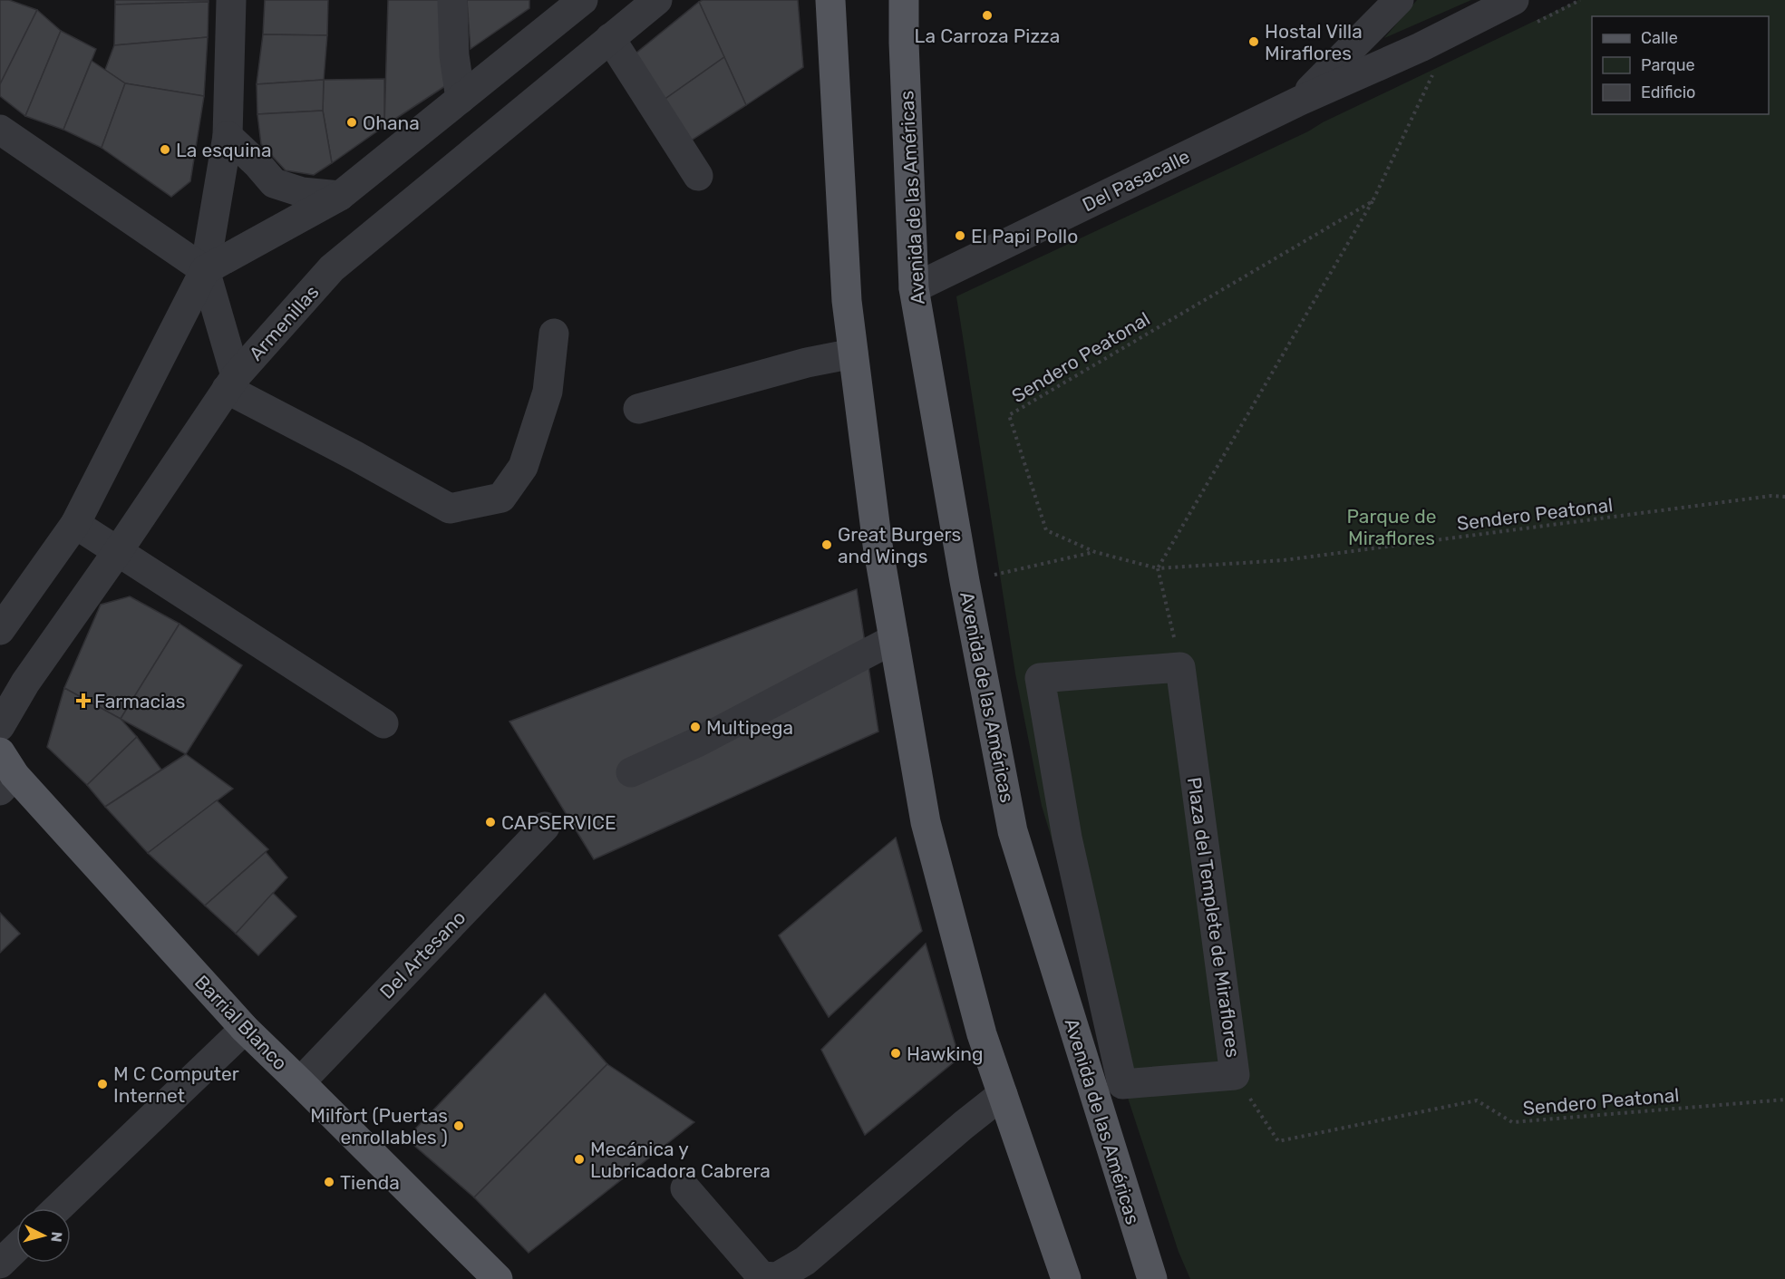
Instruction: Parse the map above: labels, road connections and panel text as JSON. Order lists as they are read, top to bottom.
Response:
{
  "streets": {
    "main road": ["Avenida de las Américas", "Barrial Blanco"],
    "street": [
      "Del Pasacalle",
      "Armenillas",
      "Plaza del Templete de Miraflores",
      "Del Artesano"
    ],
    "path": ["Sendero Peatonal"]
  },
  "crossings": [
    ["Del Pasacalle", "Avenida de las Américas"],
    ["Sendero Peatonal", "Plaza del Templete de Miraflores"],
    ["Del Artesano", "Barrial Blanco"]
  ],
  "parks": ["Parque de Miraflores"],
  "places": {
    "other": [
      "La Carroza Pizza",
      "Hostal Villa Miraflores",
      "Ohana",
      "La esquina",
      "El Papi Pollo",
      "Great Burgers and Wings",
      "Multipega",
      "CAPSERVICE",
      "Hawking",
      "M C Computer Internet",
      "Milfort (Puertas enrollables )",
      "Mecánica y Lubricadora Cabrera",
      "Tienda"
    ],
    "health": ["Farmacias"]
  },
  "legend": ["Calle", "Parque", "Edificio"],
  "north": "right"
}
